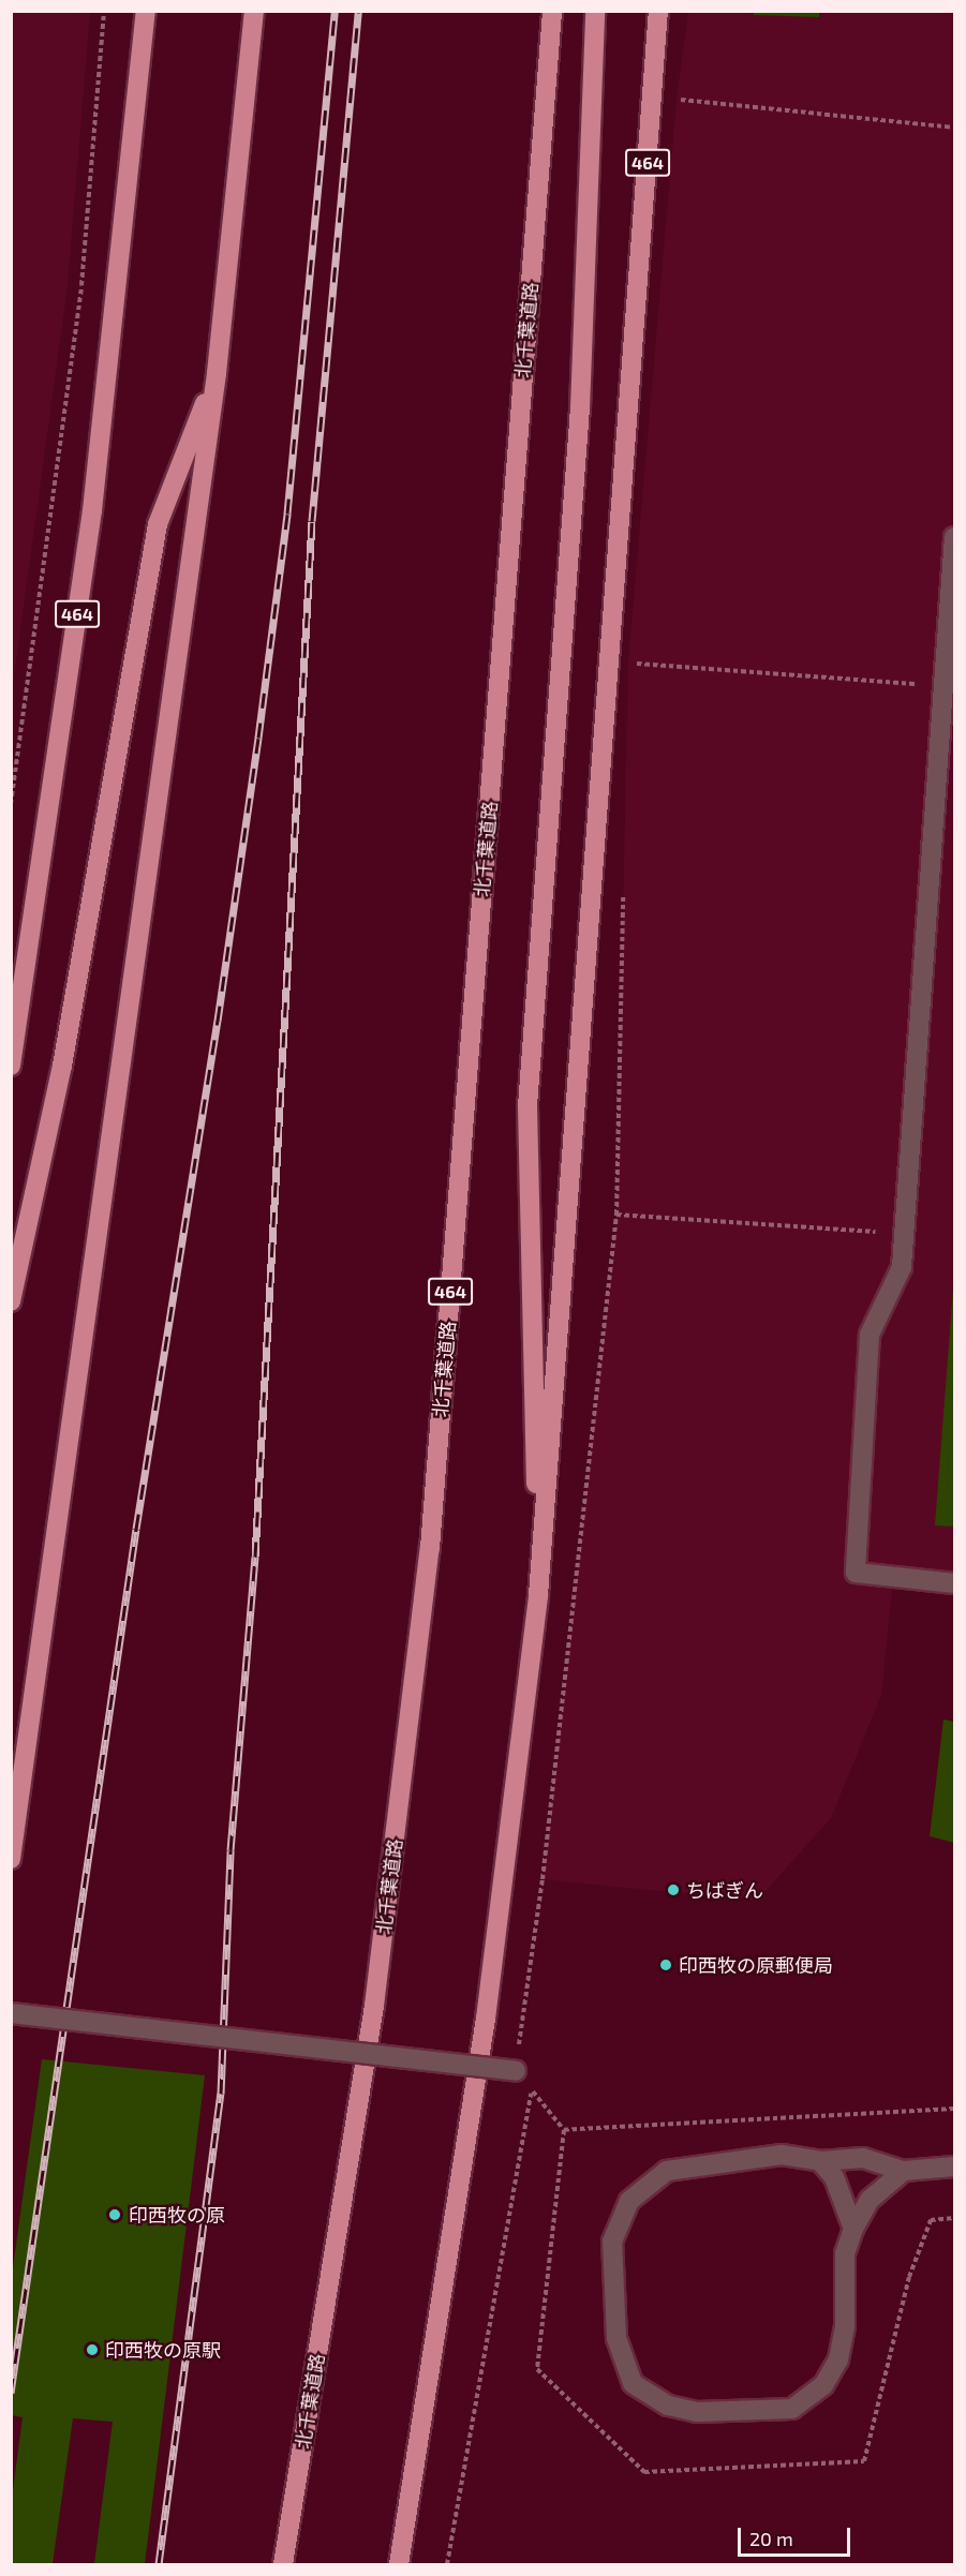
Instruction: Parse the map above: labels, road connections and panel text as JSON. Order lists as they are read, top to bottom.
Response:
{
  "streets": {
    "highway": ["464", "北千葉道路"]
  },
  "places": [
    "ちばぎん",
    "印西牧の原郵便局",
    "印西牧の原",
    "印西牧の原駅"
  ],
  "scale_bar": "20 m"
}
